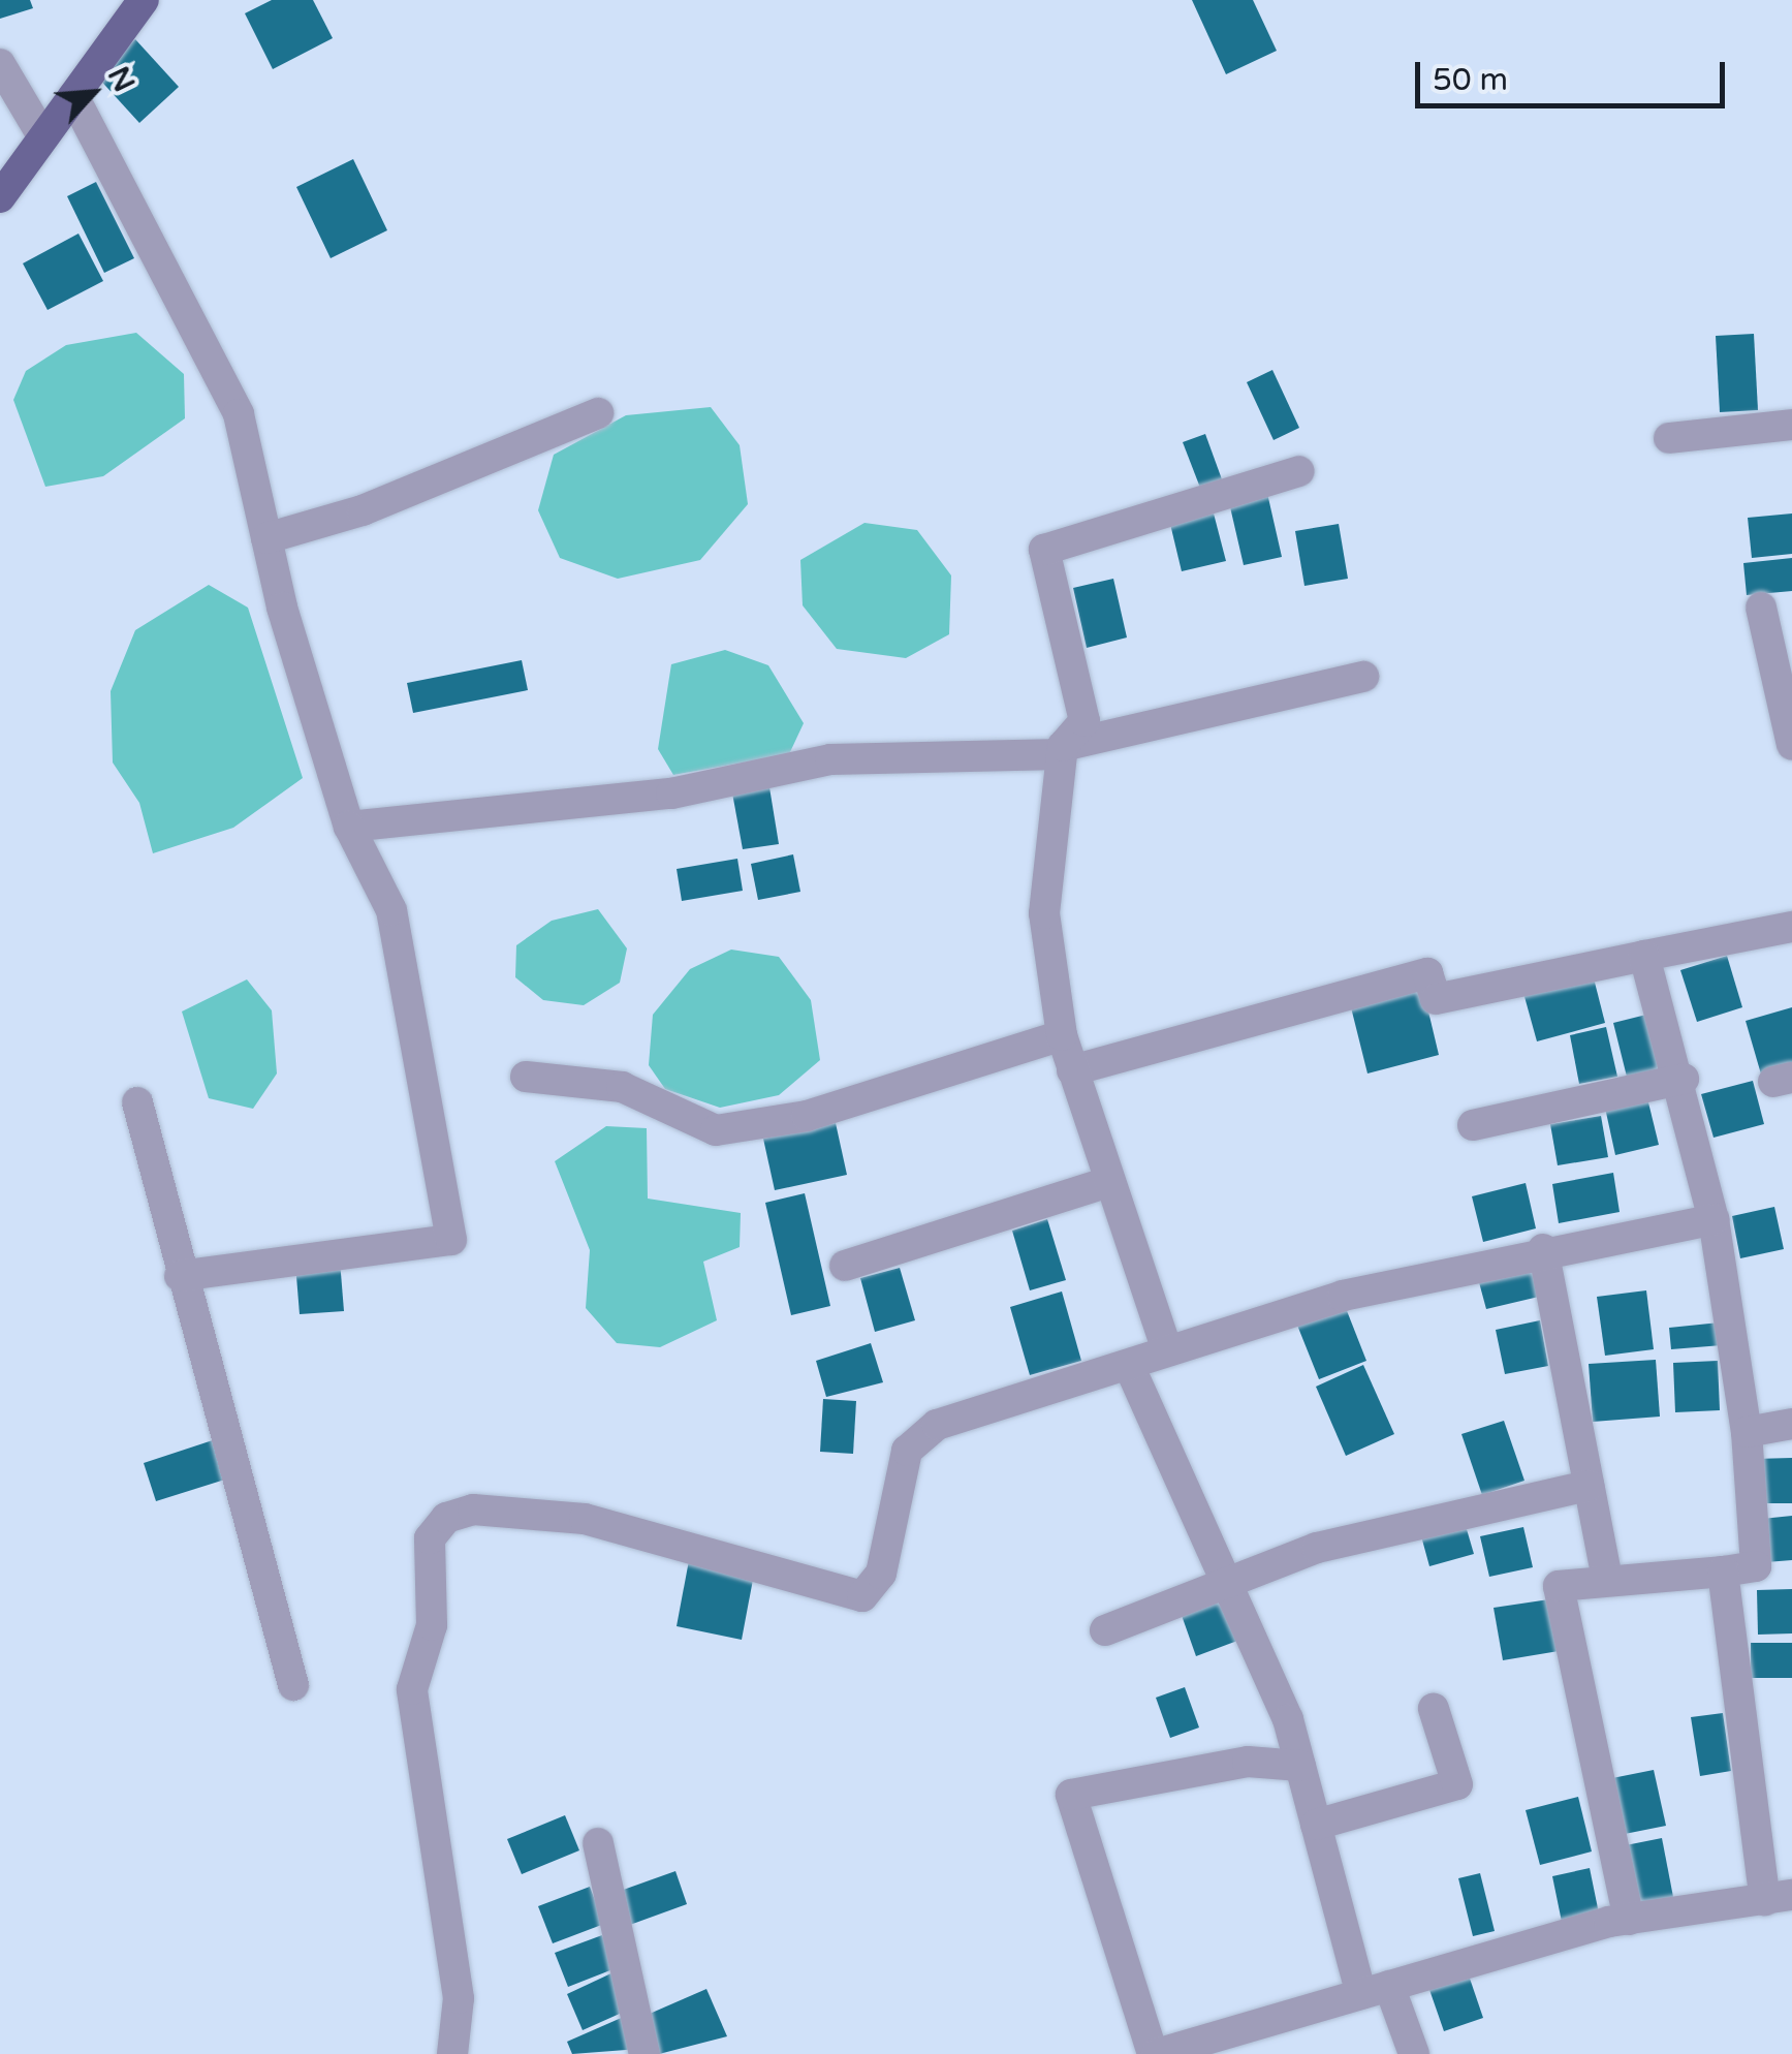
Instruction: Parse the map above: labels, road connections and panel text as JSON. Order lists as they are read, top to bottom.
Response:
{
  "scale_bar": "50 m",
  "north": "top right"
}
